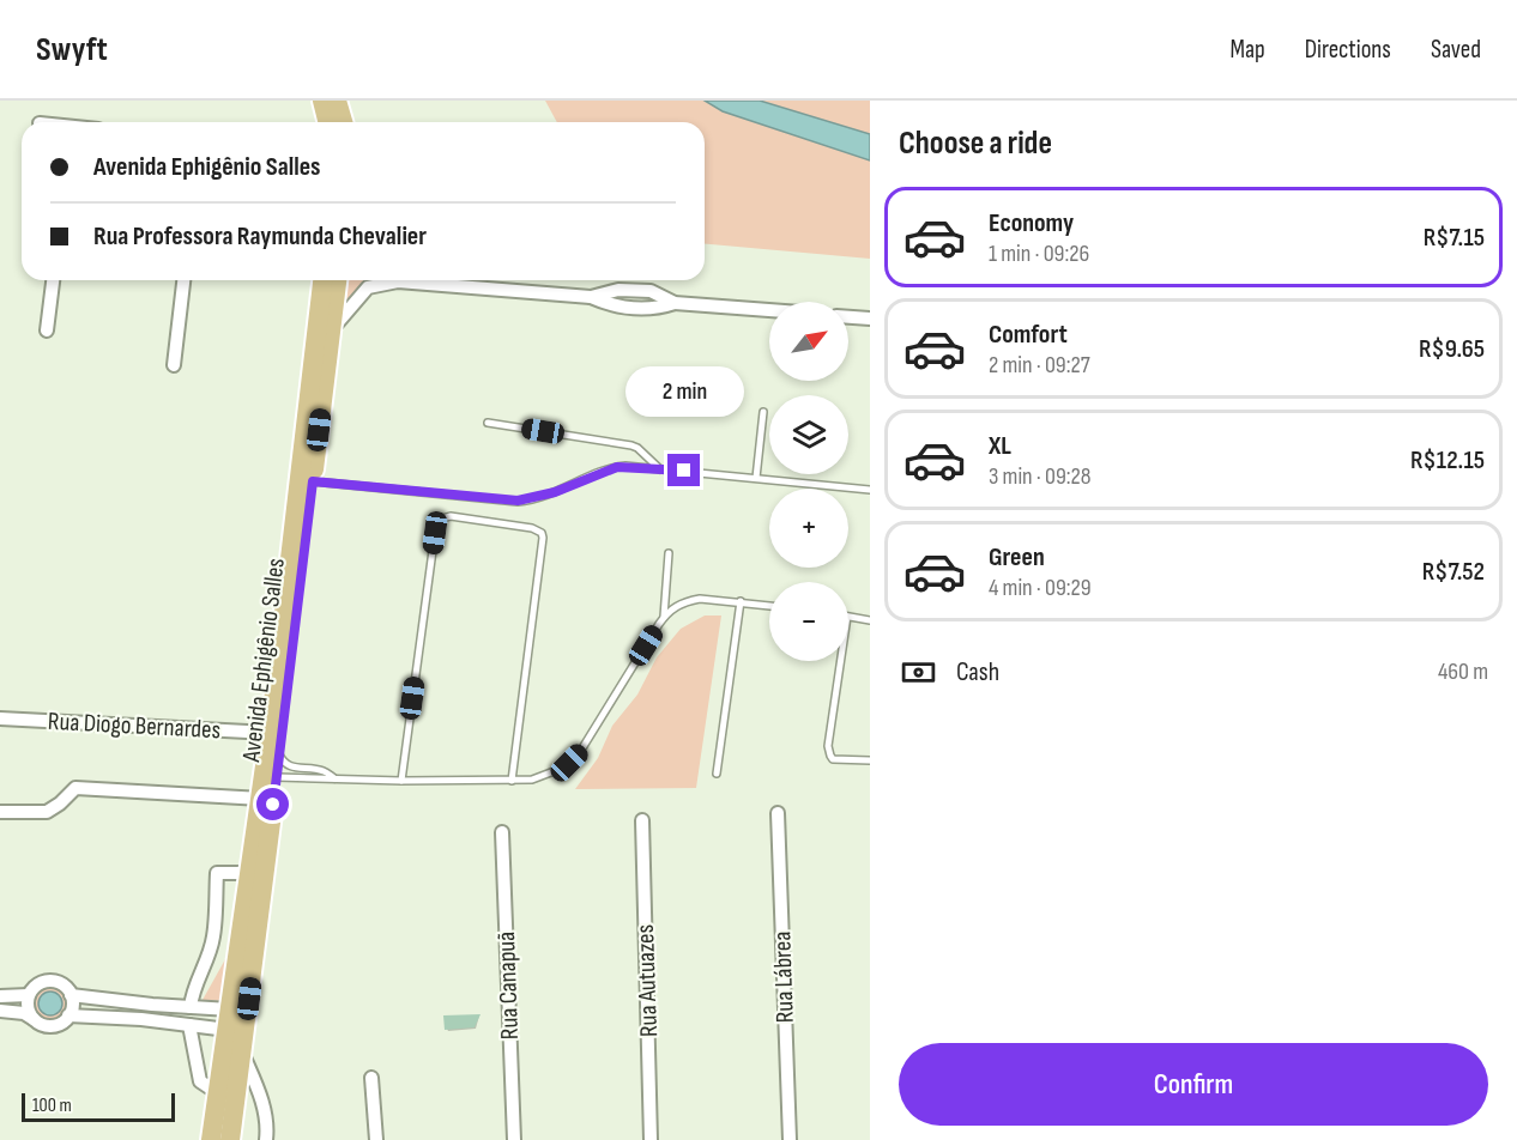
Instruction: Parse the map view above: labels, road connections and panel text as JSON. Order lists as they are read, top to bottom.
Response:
{
  "streets": {
    "main road": ["Avenida Ephigênio Salles"],
    "street": [
      "Rua Diogo Bernardes",
      "Rua Lábrea",
      "Rua Autuazes",
      "Rua Canapuã"
    ]
  },
  "crossings": [
    ["Avenida Ephigênio Salles", "Rua Diogo Bernardes"]
  ],
  "scale_bar": "100 m",
  "north": "top right",
  "page": {
    "header": "Swyft",
    "nav": ["Map", "Directions", "Saved"],
    "heading": "Choose a ride",
    "banner": ["Avenida Ephigênio Salles", "Rua Professora Raymunda Chevalier"],
    "list": [
      {
        "name": "Economy",
        "note": "1 min · 09:26",
        "value": "R$7.15"
      },
      {
        "name": "Comfort",
        "note": "2 min · 09:27",
        "value": "R$9.65"
      },
      {
        "name": "XL",
        "note": "3 min · 09:28",
        "value": "R$12.15"
      },
      {
        "name": "Green",
        "note": "4 min · 09:29",
        "value": "R$7.52"
      }
    ],
    "map_buttons": ["+", "−"],
    "bubble": "2 min",
    "pay": ["Cash", "460 m"],
    "buttons": "Confirm",
    "scale": "100 m"
  }
}
